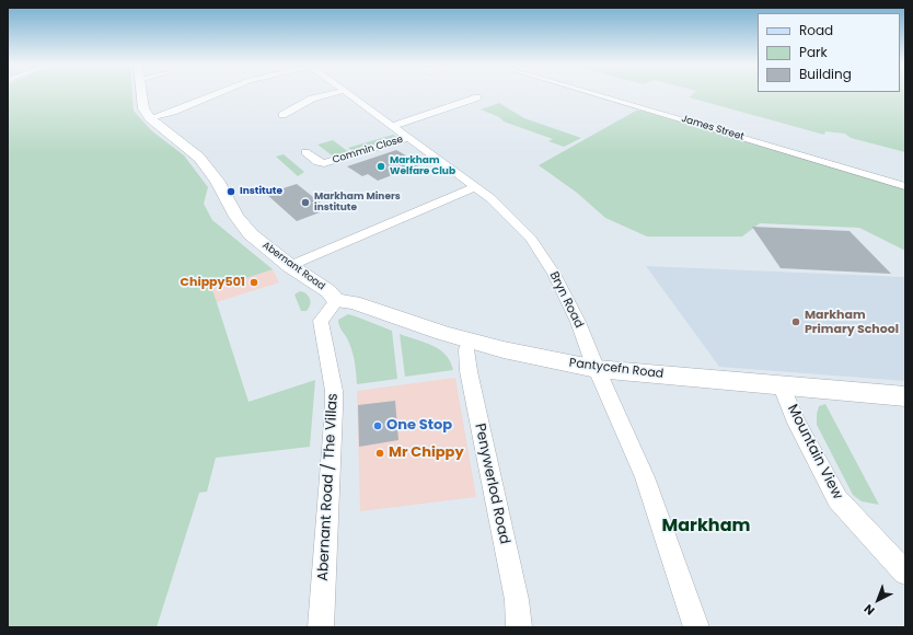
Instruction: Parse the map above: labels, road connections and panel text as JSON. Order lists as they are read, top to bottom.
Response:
{
  "streets": {
    "main road": ["Abernant Road", "Pantycefn Road"],
    "street": [
      "James Street",
      "Commin Close",
      "Bryn Road",
      "Mountain View",
      "Penywerlod Road",
      "Abernant Road / The Villas"
    ]
  },
  "crossings": [
    ["Commin Close", "Bryn Road"],
    ["Abernant Road", "Pantycefn Road"],
    ["Abernant Road", "Abernant Road / The Villas"],
    ["Bryn Road", "Pantycefn Road"],
    ["Pantycefn Road", "Mountain View"],
    ["Pantycefn Road", "Penywerlod Road"],
    ["Pantycefn Road", "Abernant Road / The Villas"]
  ],
  "districts": ["Markham"],
  "places": [
    "Markham Welfare Club",
    "Institute",
    "Markham Miners institute",
    "Chippy501",
    "Markham Primary School",
    "One Stop",
    "Mr Chippy"
  ],
  "legend": ["Road", "Park", "Building"],
  "north": "bottom left"
}
